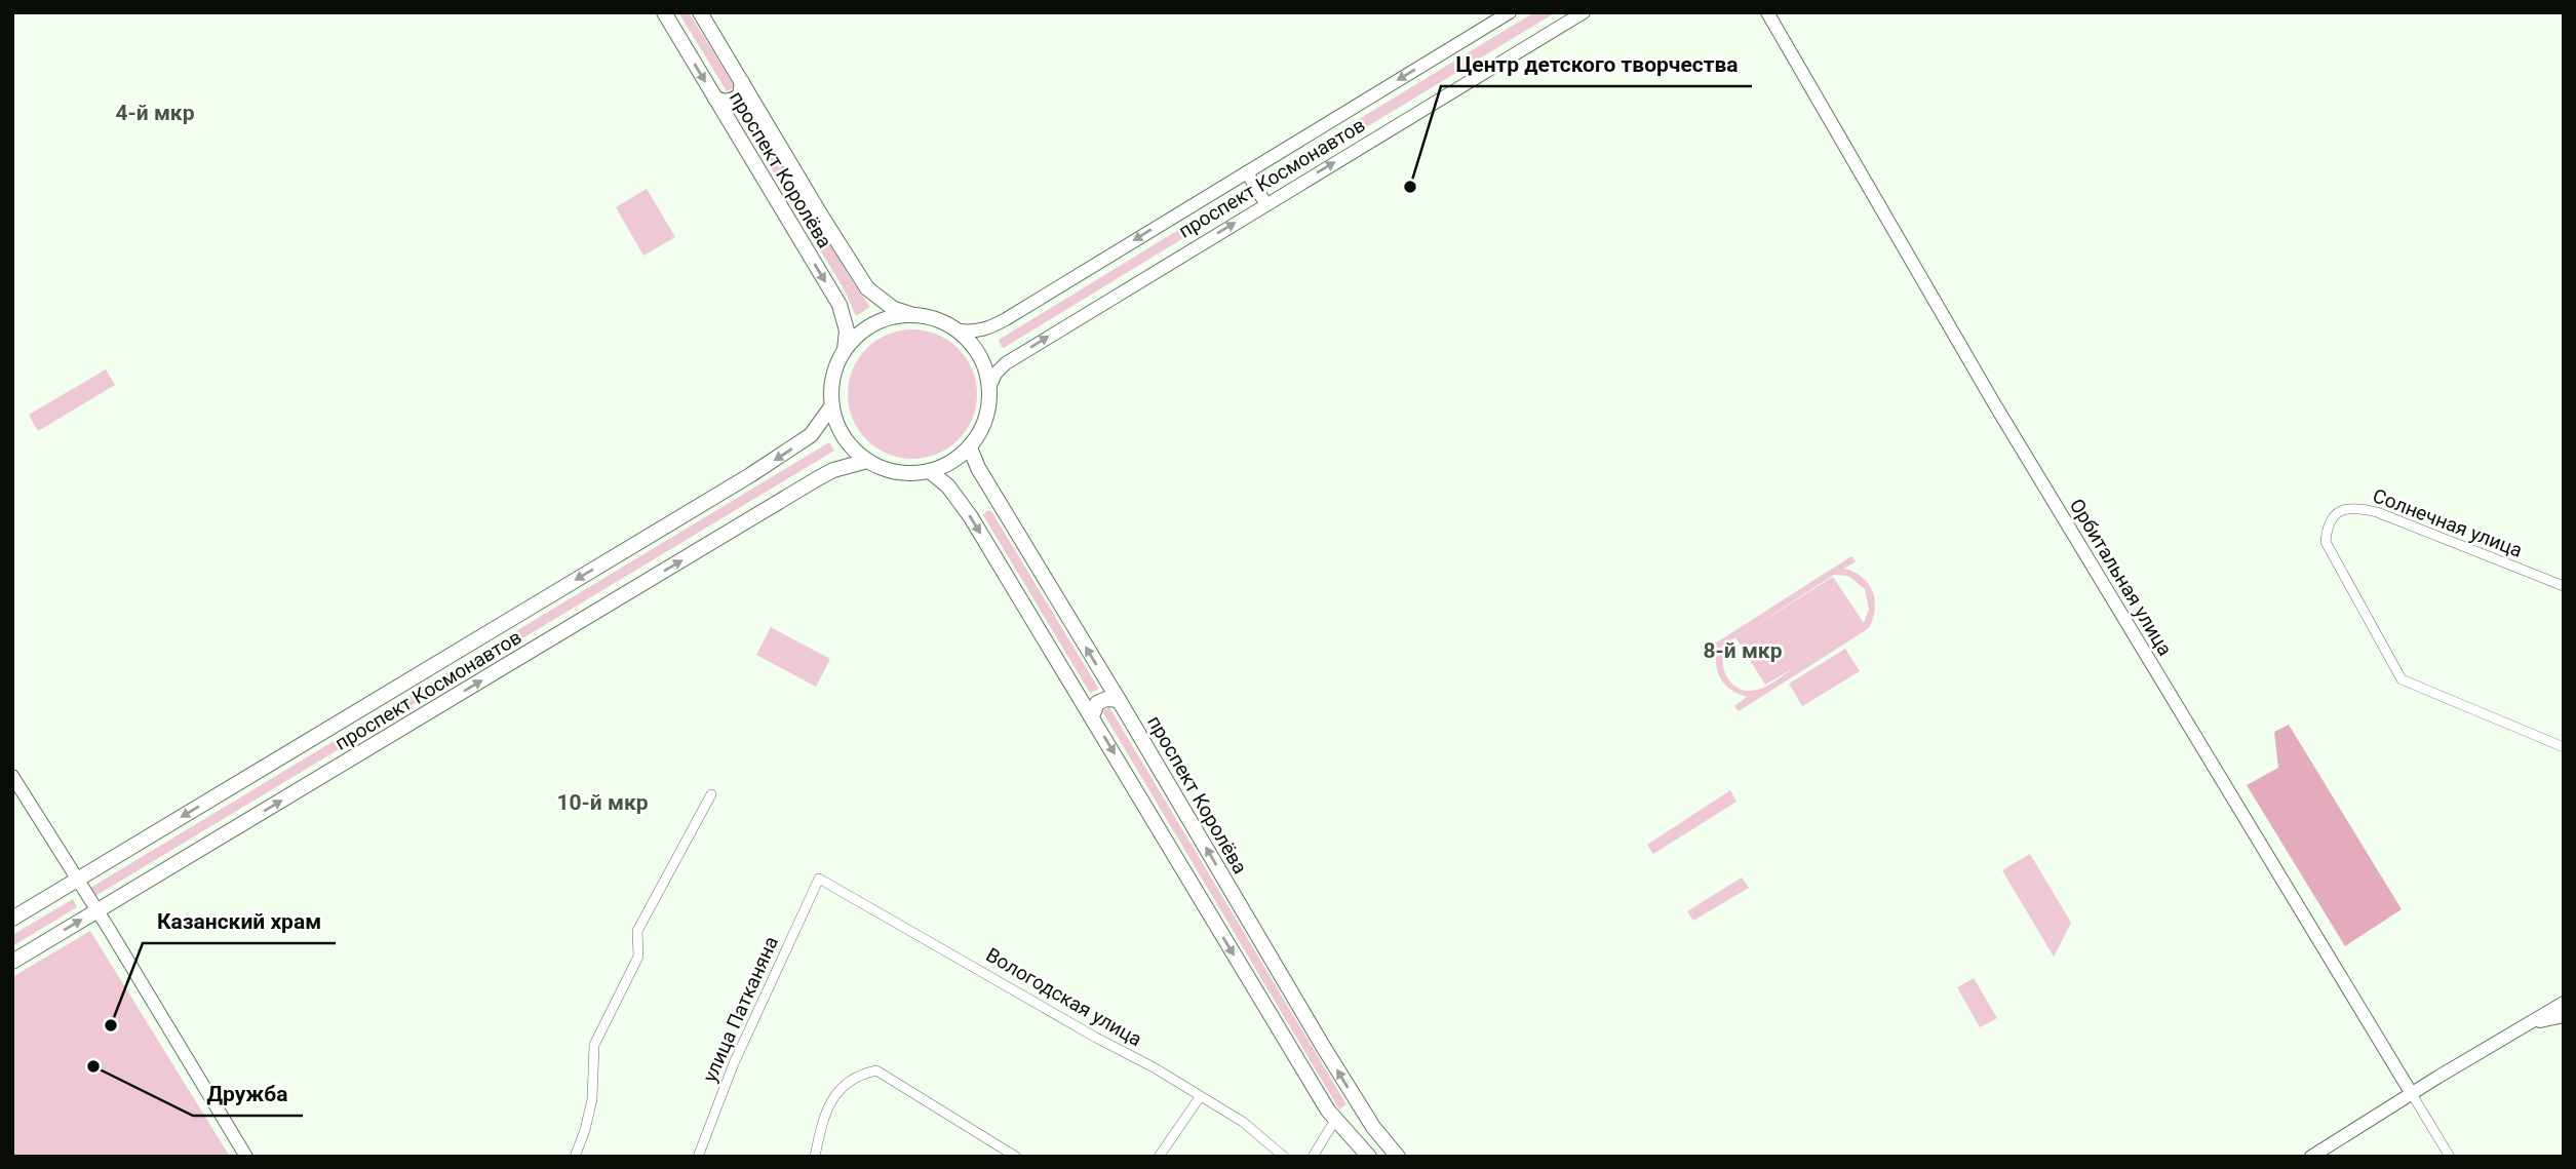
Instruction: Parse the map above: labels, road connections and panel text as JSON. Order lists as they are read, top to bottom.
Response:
{
  "streets": {
    "main road": ["проспект Королёва", "проспект Космонавтов", "Орбитальная улица"],
    "street": ["Солнечная улица", "Вологодская улица", "улица Патканяна"]
  },
  "crossings": [
    ["проспект Королёва", "проспект Космонавтов"],
    ["Вологодская улица", "улица Патканяна"]
  ],
  "districts": ["4-й мкр", "8-й мкр", "10-й мкр"],
  "places": ["Центр детского творчества", "Казанский храм", "Дружба"]
}
